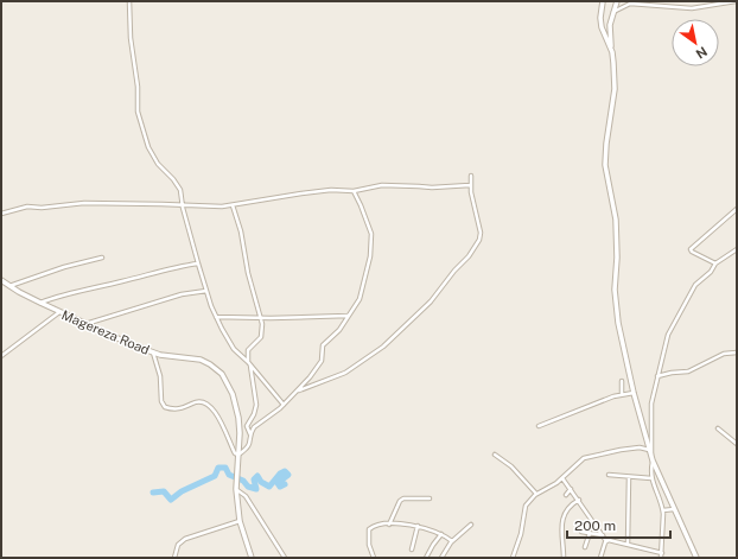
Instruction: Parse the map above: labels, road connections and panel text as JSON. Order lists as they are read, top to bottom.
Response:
{
  "streets": {
    "street": ["Magereza Road"]
  },
  "scale_bar": "200 m",
  "north": "bottom right"
}
